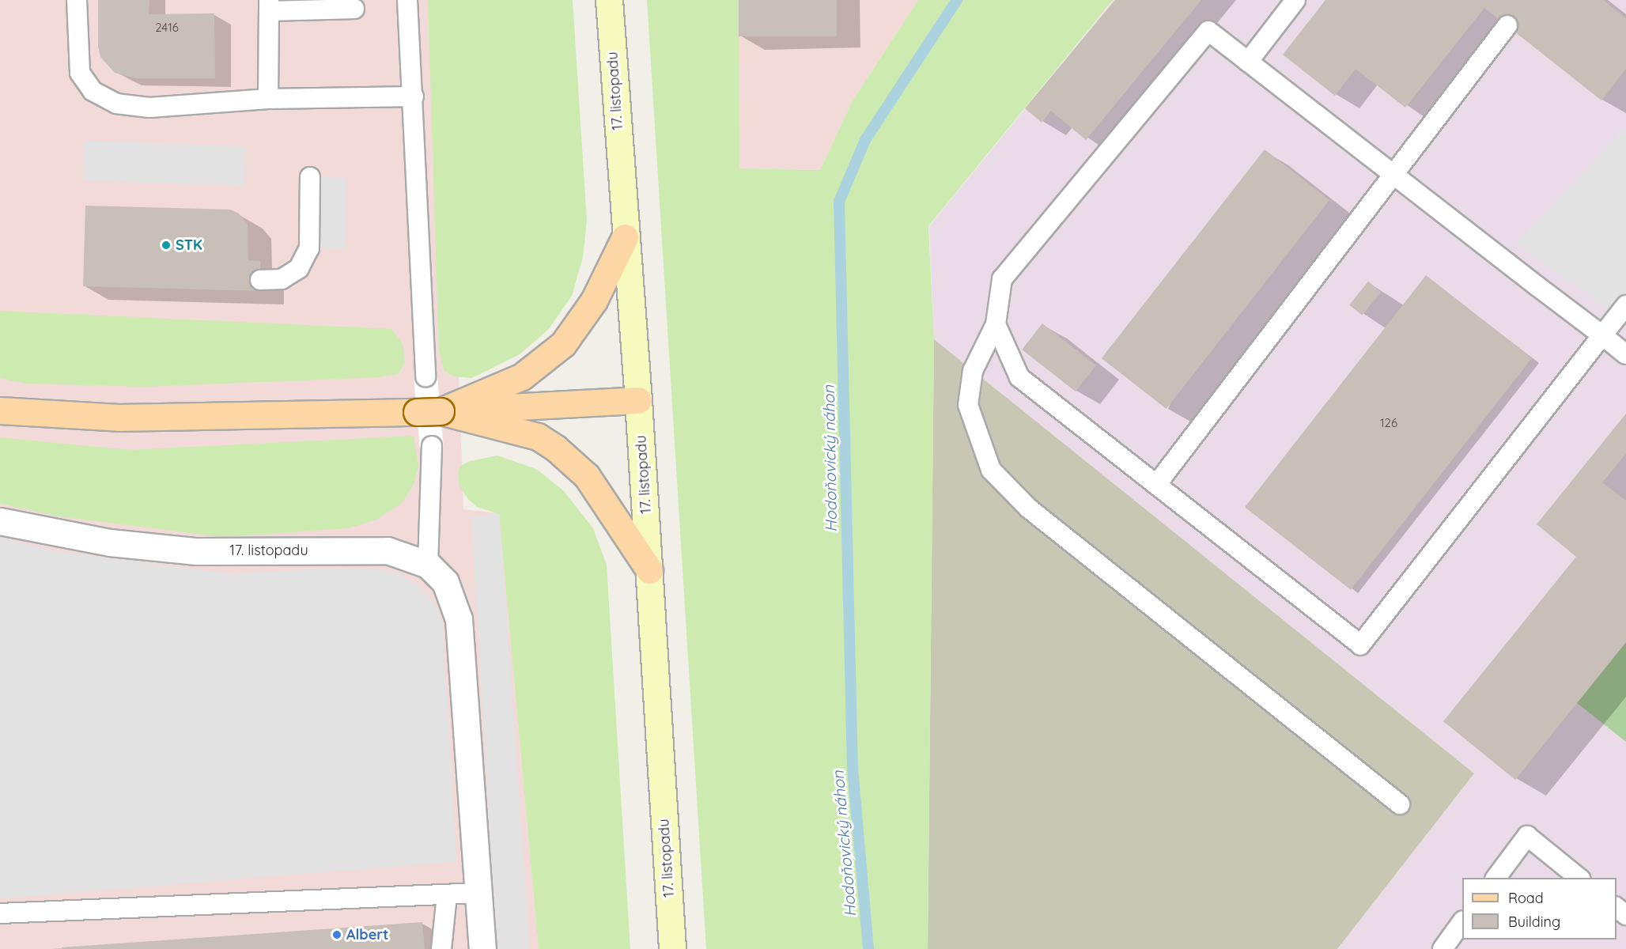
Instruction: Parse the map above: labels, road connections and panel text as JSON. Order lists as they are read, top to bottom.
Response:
{
  "streets": {
    "main road": ["17. listopadu"]
  },
  "water": ["Hodoňovický náhon"],
  "places": ["STK", "Albert"],
  "house_numbers": ["2416", "126"],
  "legend": ["Road", "Building"]
}
